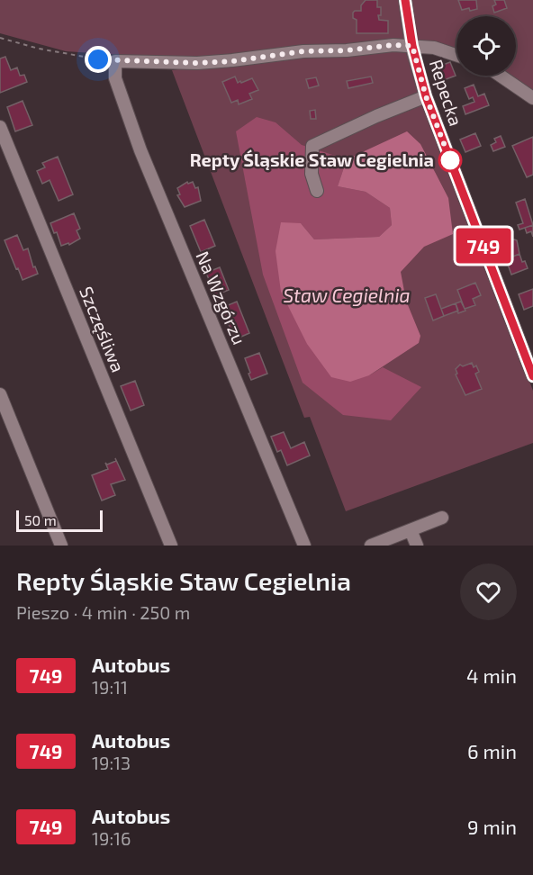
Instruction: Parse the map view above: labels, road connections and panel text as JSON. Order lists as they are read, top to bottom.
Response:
{
  "streets": {
    "street": ["Repecka", "Na Wzgórzu", "Szczęśliwa"]
  },
  "water": ["Staw Cegielnia"],
  "places": ["Repty Śląskie Staw Cegielnia"],
  "lines": ["bus line 749"],
  "scale_bar": "50 m",
  "page": {
    "on_map": "749",
    "scale": "50 m",
    "heading": ["Repty Śląskie Staw Cegielnia", "Pieszo · 4 min · 250 m"],
    "list": [
      {
        "mark": "749",
        "name": "Autobus",
        "note": "19:11",
        "value": "4 min"
      },
      {
        "mark": "749",
        "name": "Autobus",
        "note": "19:13",
        "value": "6 min"
      },
      {
        "mark": "749",
        "name": "Autobus",
        "note": "19:16",
        "value": "9 min"
      }
    ]
  }
}
